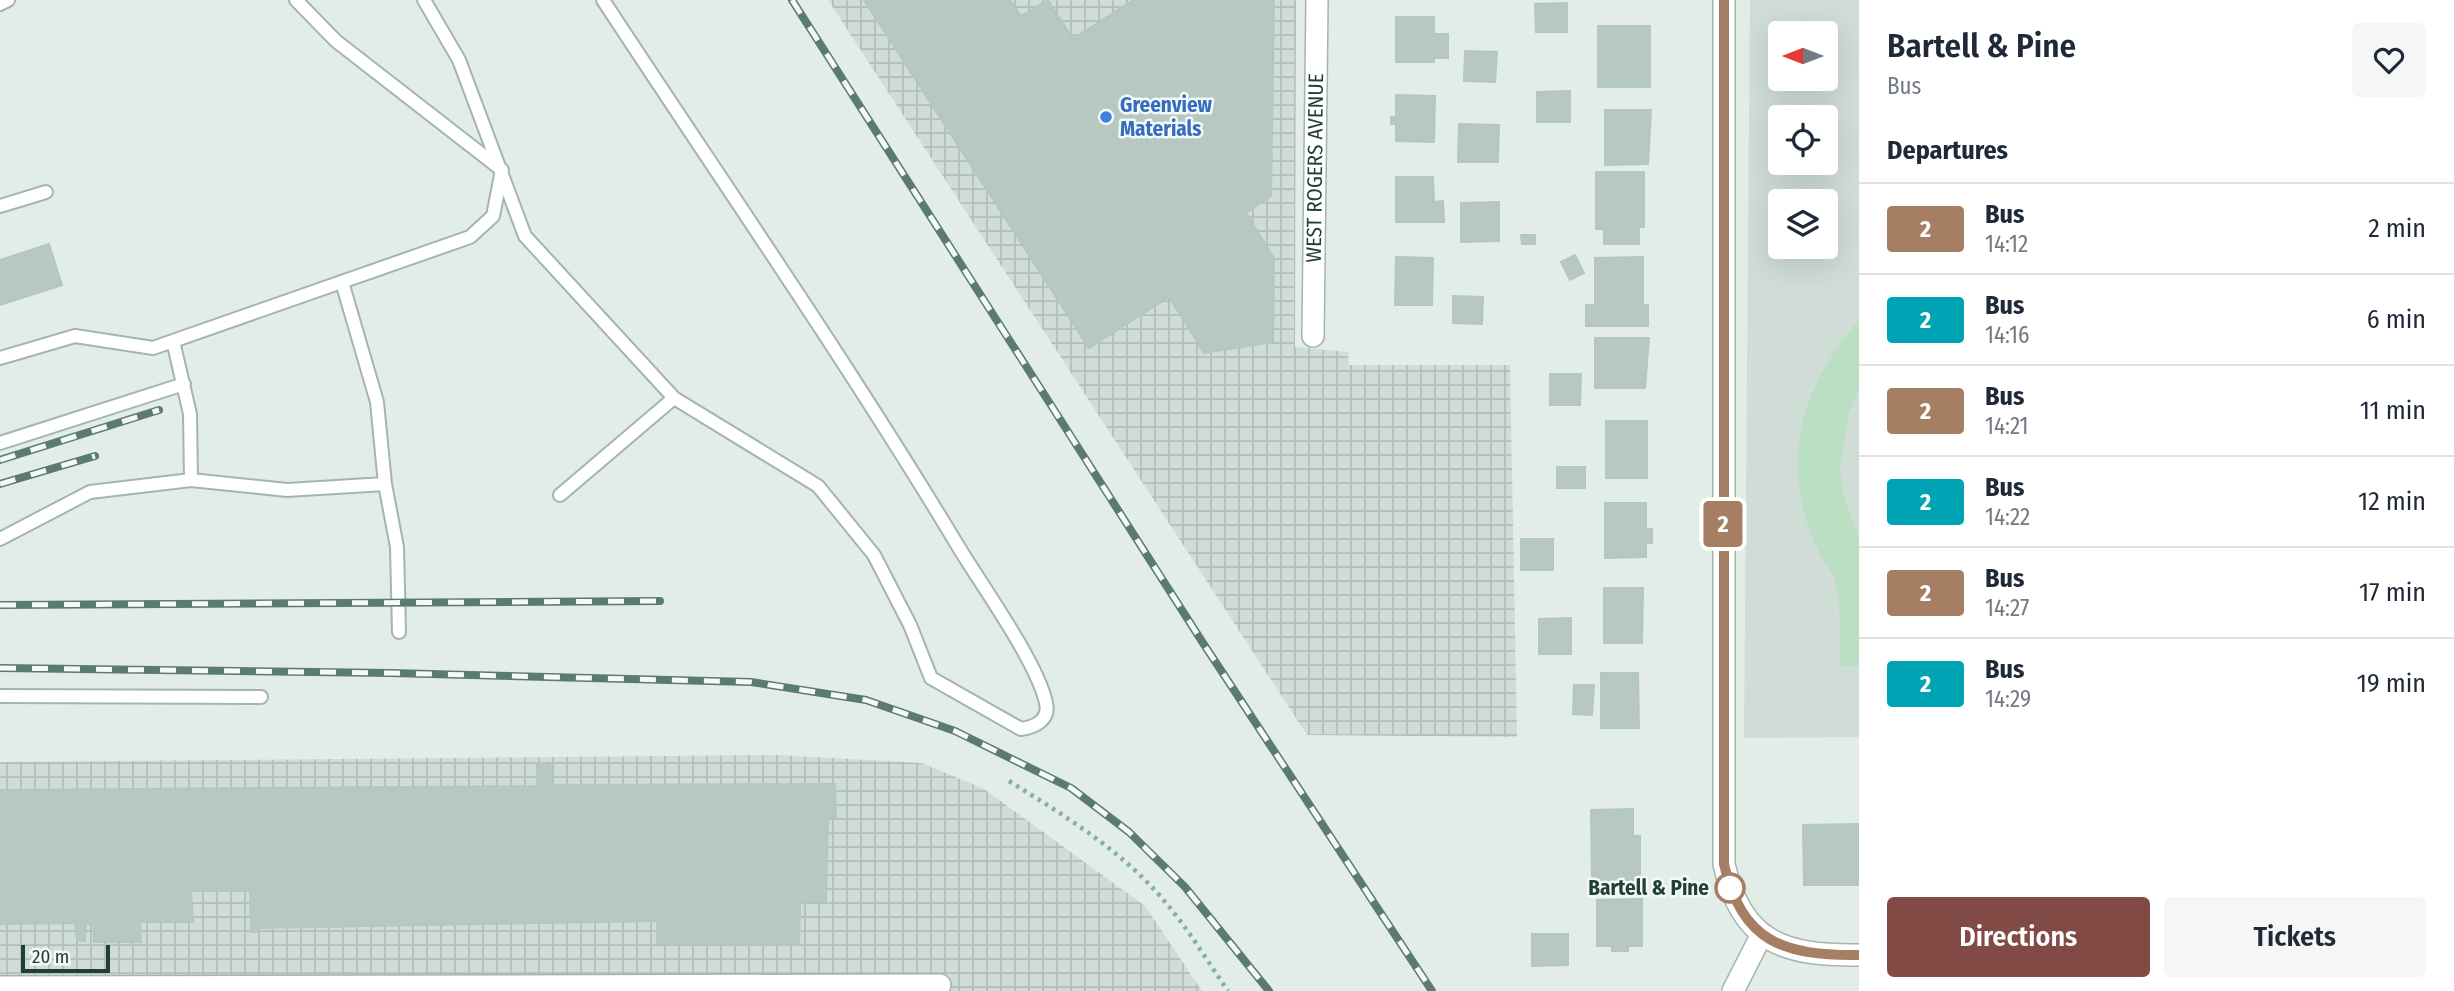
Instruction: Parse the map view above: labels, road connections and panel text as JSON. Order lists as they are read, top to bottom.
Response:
{
  "streets": {
    "street": ["WEST ROGERS AVENUE"]
  },
  "places": ["Greenview Materials", "Bartell & Pine"],
  "lines": ["bus line 2"],
  "scale_bar": "20 m",
  "north": "left",
  "page": {
    "on_map": "2",
    "heading": [
      ["Bartell & Pine", "Bus"],
      "Departures"
    ],
    "list": [
      {
        "mark": "2",
        "name": "Bus",
        "note": "14:12",
        "value": "2 min"
      },
      {
        "mark": "2",
        "name": "Bus",
        "note": "14:16",
        "value": "6 min"
      },
      {
        "mark": "2",
        "name": "Bus",
        "note": "14:21",
        "value": "11 min"
      },
      {
        "mark": "2",
        "name": "Bus",
        "note": "14:22",
        "value": "12 min"
      },
      {
        "mark": "2",
        "name": "Bus",
        "note": "14:27",
        "value": "17 min"
      },
      {
        "mark": "2",
        "name": "Bus",
        "note": "14:29",
        "value": "19 min"
      }
    ],
    "buttons": ["Directions", "Tickets"],
    "scale": "20 m"
  }
}
